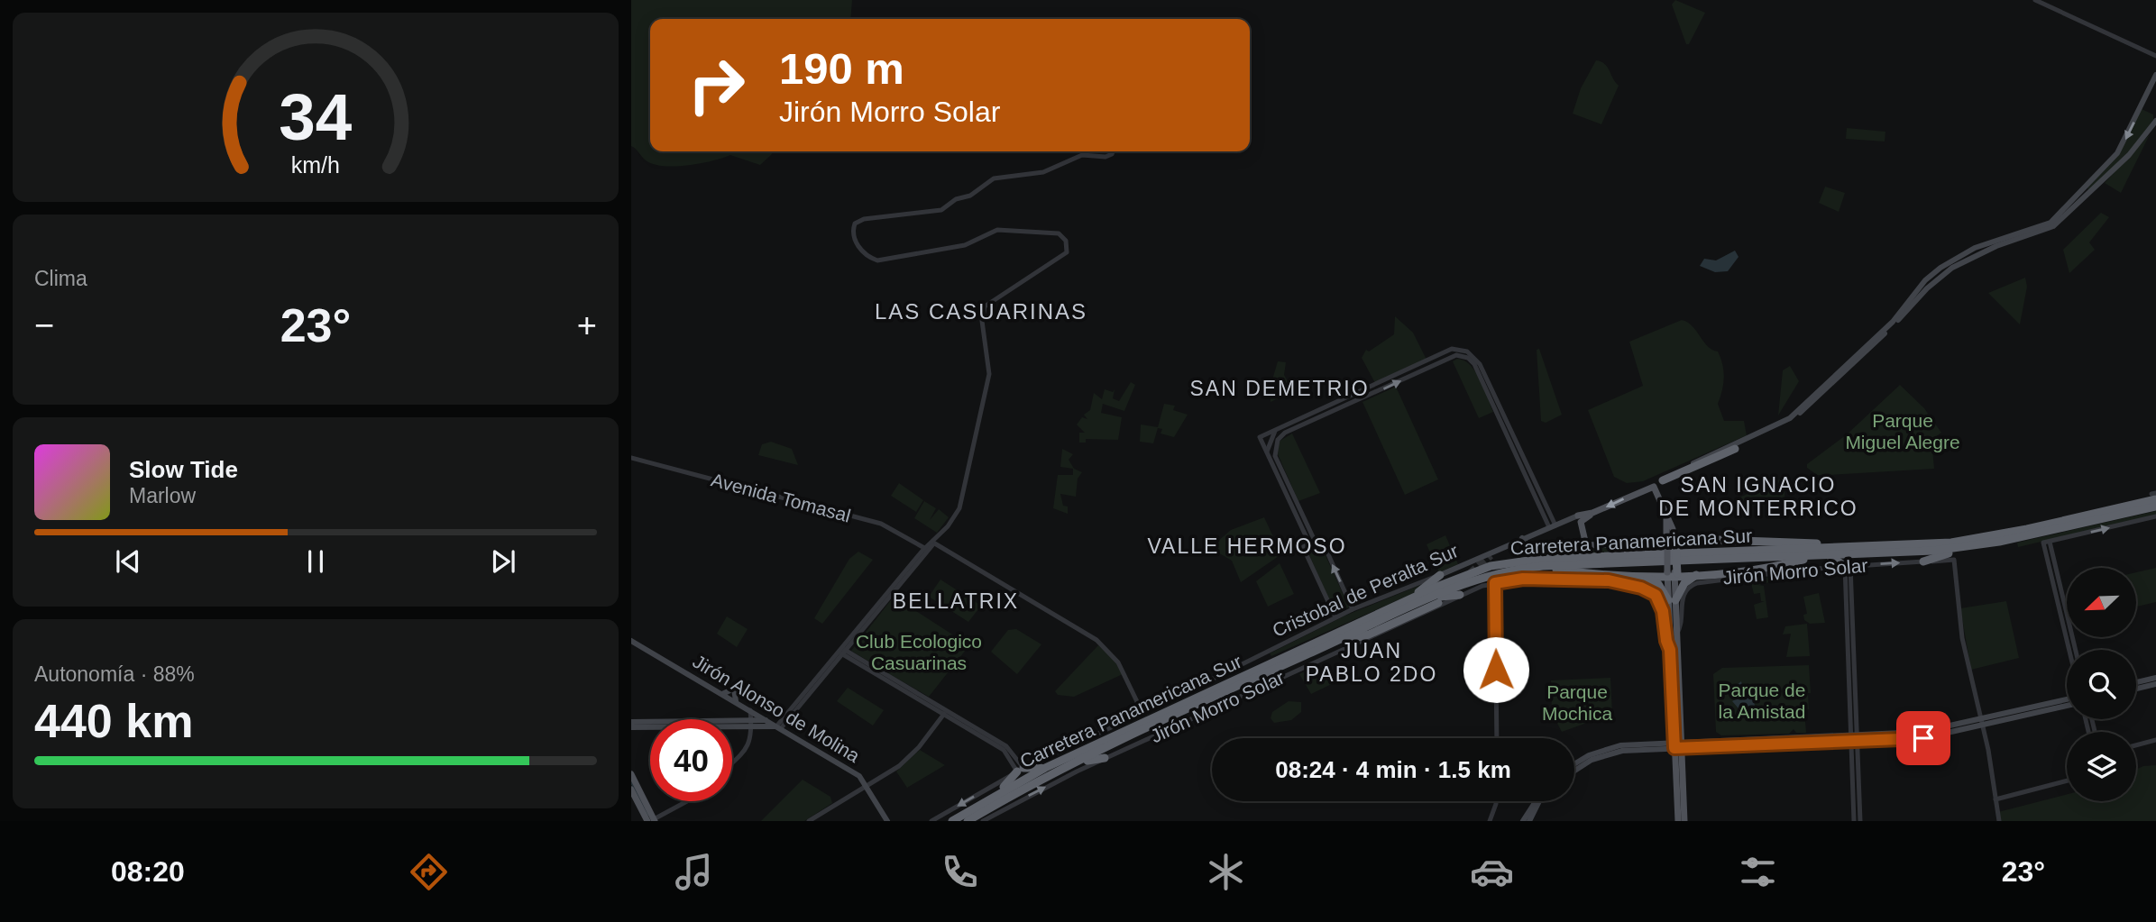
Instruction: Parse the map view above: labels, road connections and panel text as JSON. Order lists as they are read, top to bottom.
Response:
{
  "streets": {
    "highway": ["Carretera Panamericana Sur"],
    "main road": ["Cristobal de Peralta Sur", "Jirón Alonso de Molina"],
    "street": ["Avenida Tomasal", "Jirón Morro Solar"]
  },
  "districts": [
    "LAS CASUARINAS",
    "SAN DEMETRIO",
    "SAN IGNACIO DE MONTERRICO",
    "VALLE HERMOSO",
    "BELLATRIX",
    "JUAN PABLO 2DO"
  ],
  "parks": [
    "Parque Miguel Alegre",
    "Club Ecologico Casuarinas",
    "Parque de la Amistad",
    "Parque Mochica"
  ],
  "north": "bottom left",
  "page": {
    "turn": ["190 m", "Jirón Morro Solar"],
    "tile": [
      "Clima",
      ["Autonomía · 88%", "440 km"]
    ],
    "heat": ["−", "23°", "+"],
    "song": ["Slow Tide", "Marlow"],
    "limit": "40",
    "trip": "08:24 · 4 min · 1.5 km",
    "tabs": ["08:20", "23°"],
    "gauge": ["34", "km/h"]
  }
}
